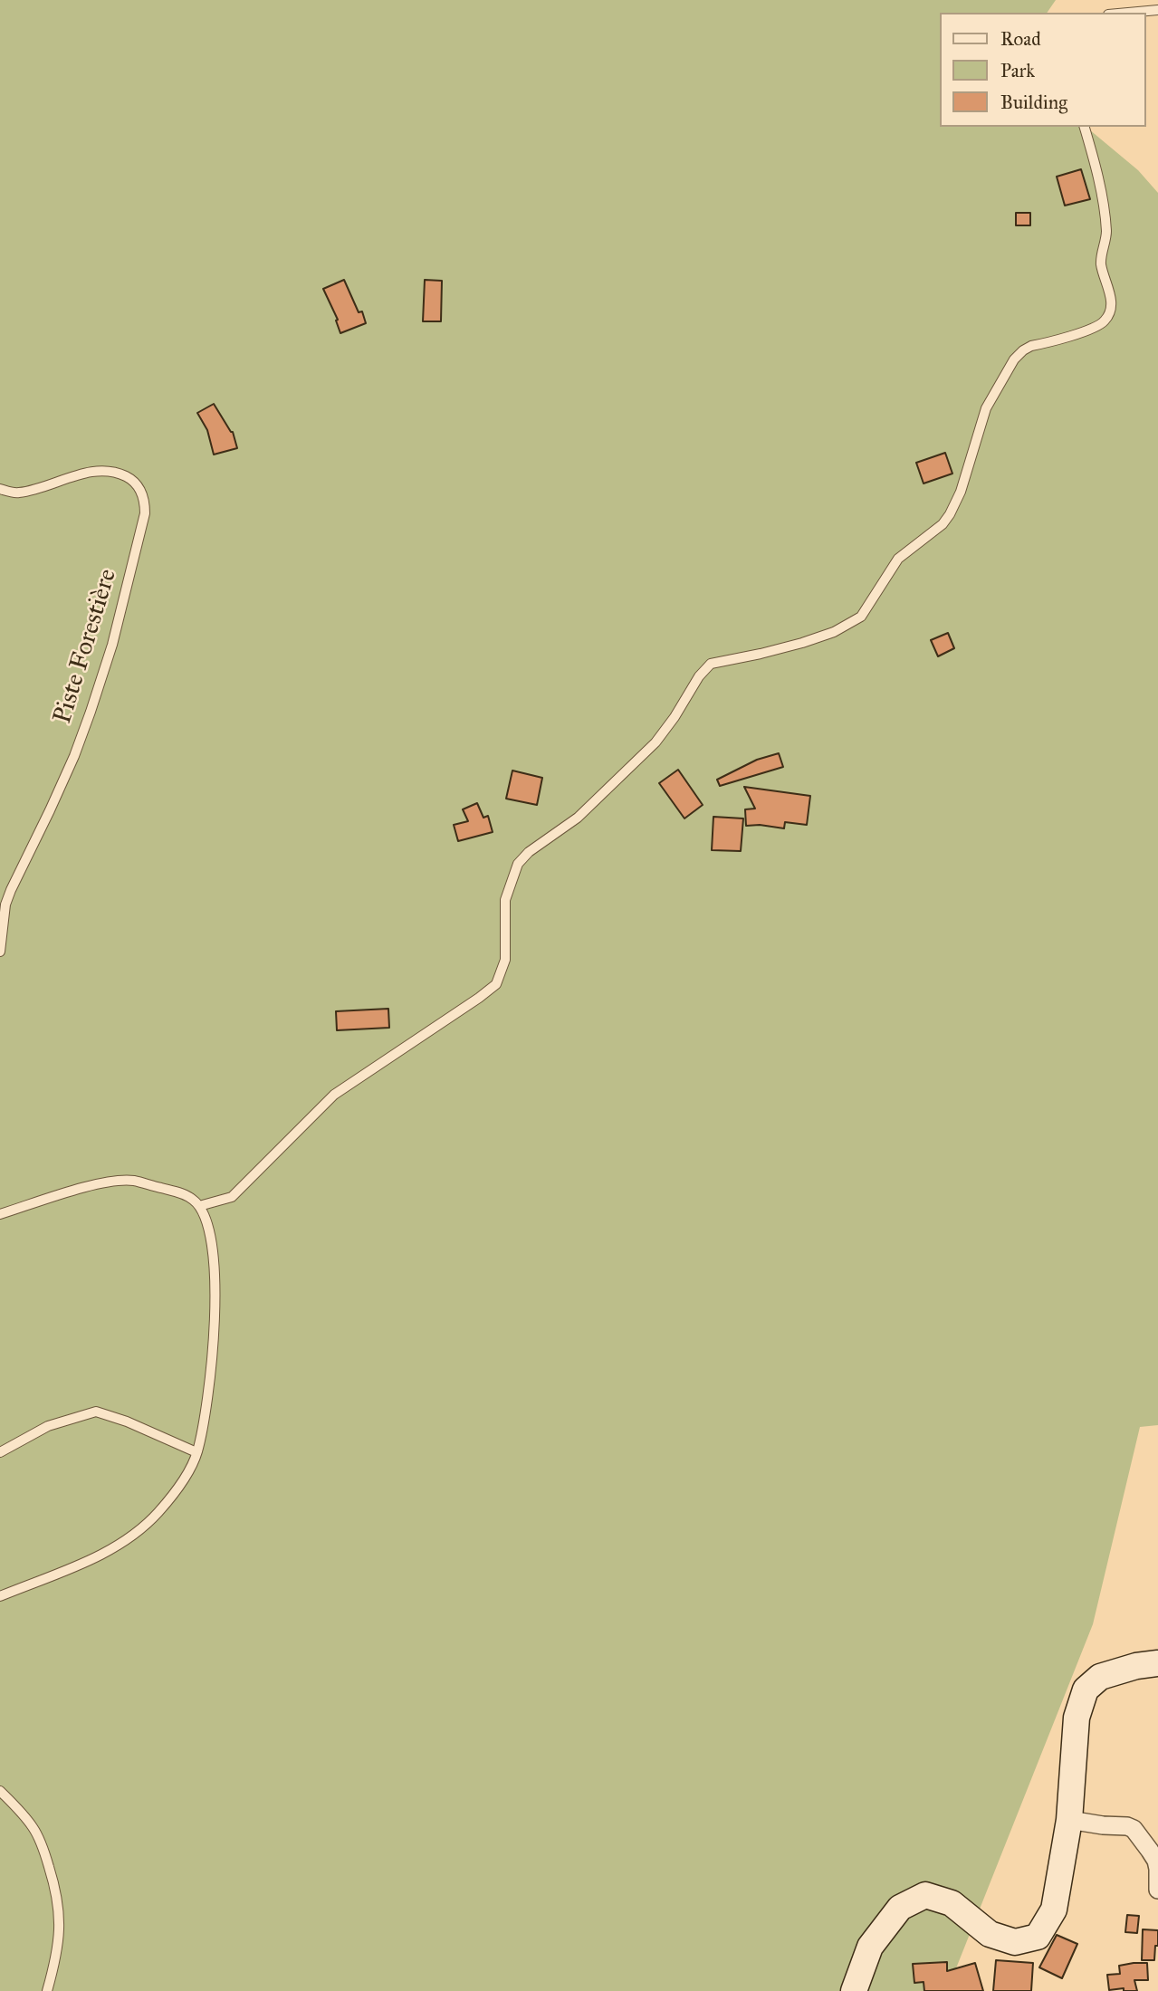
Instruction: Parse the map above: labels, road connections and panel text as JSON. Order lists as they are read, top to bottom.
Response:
{
  "streets": {
    "lane": ["Piste Forestière"]
  },
  "legend": ["Road", "Park", "Building"]
}
